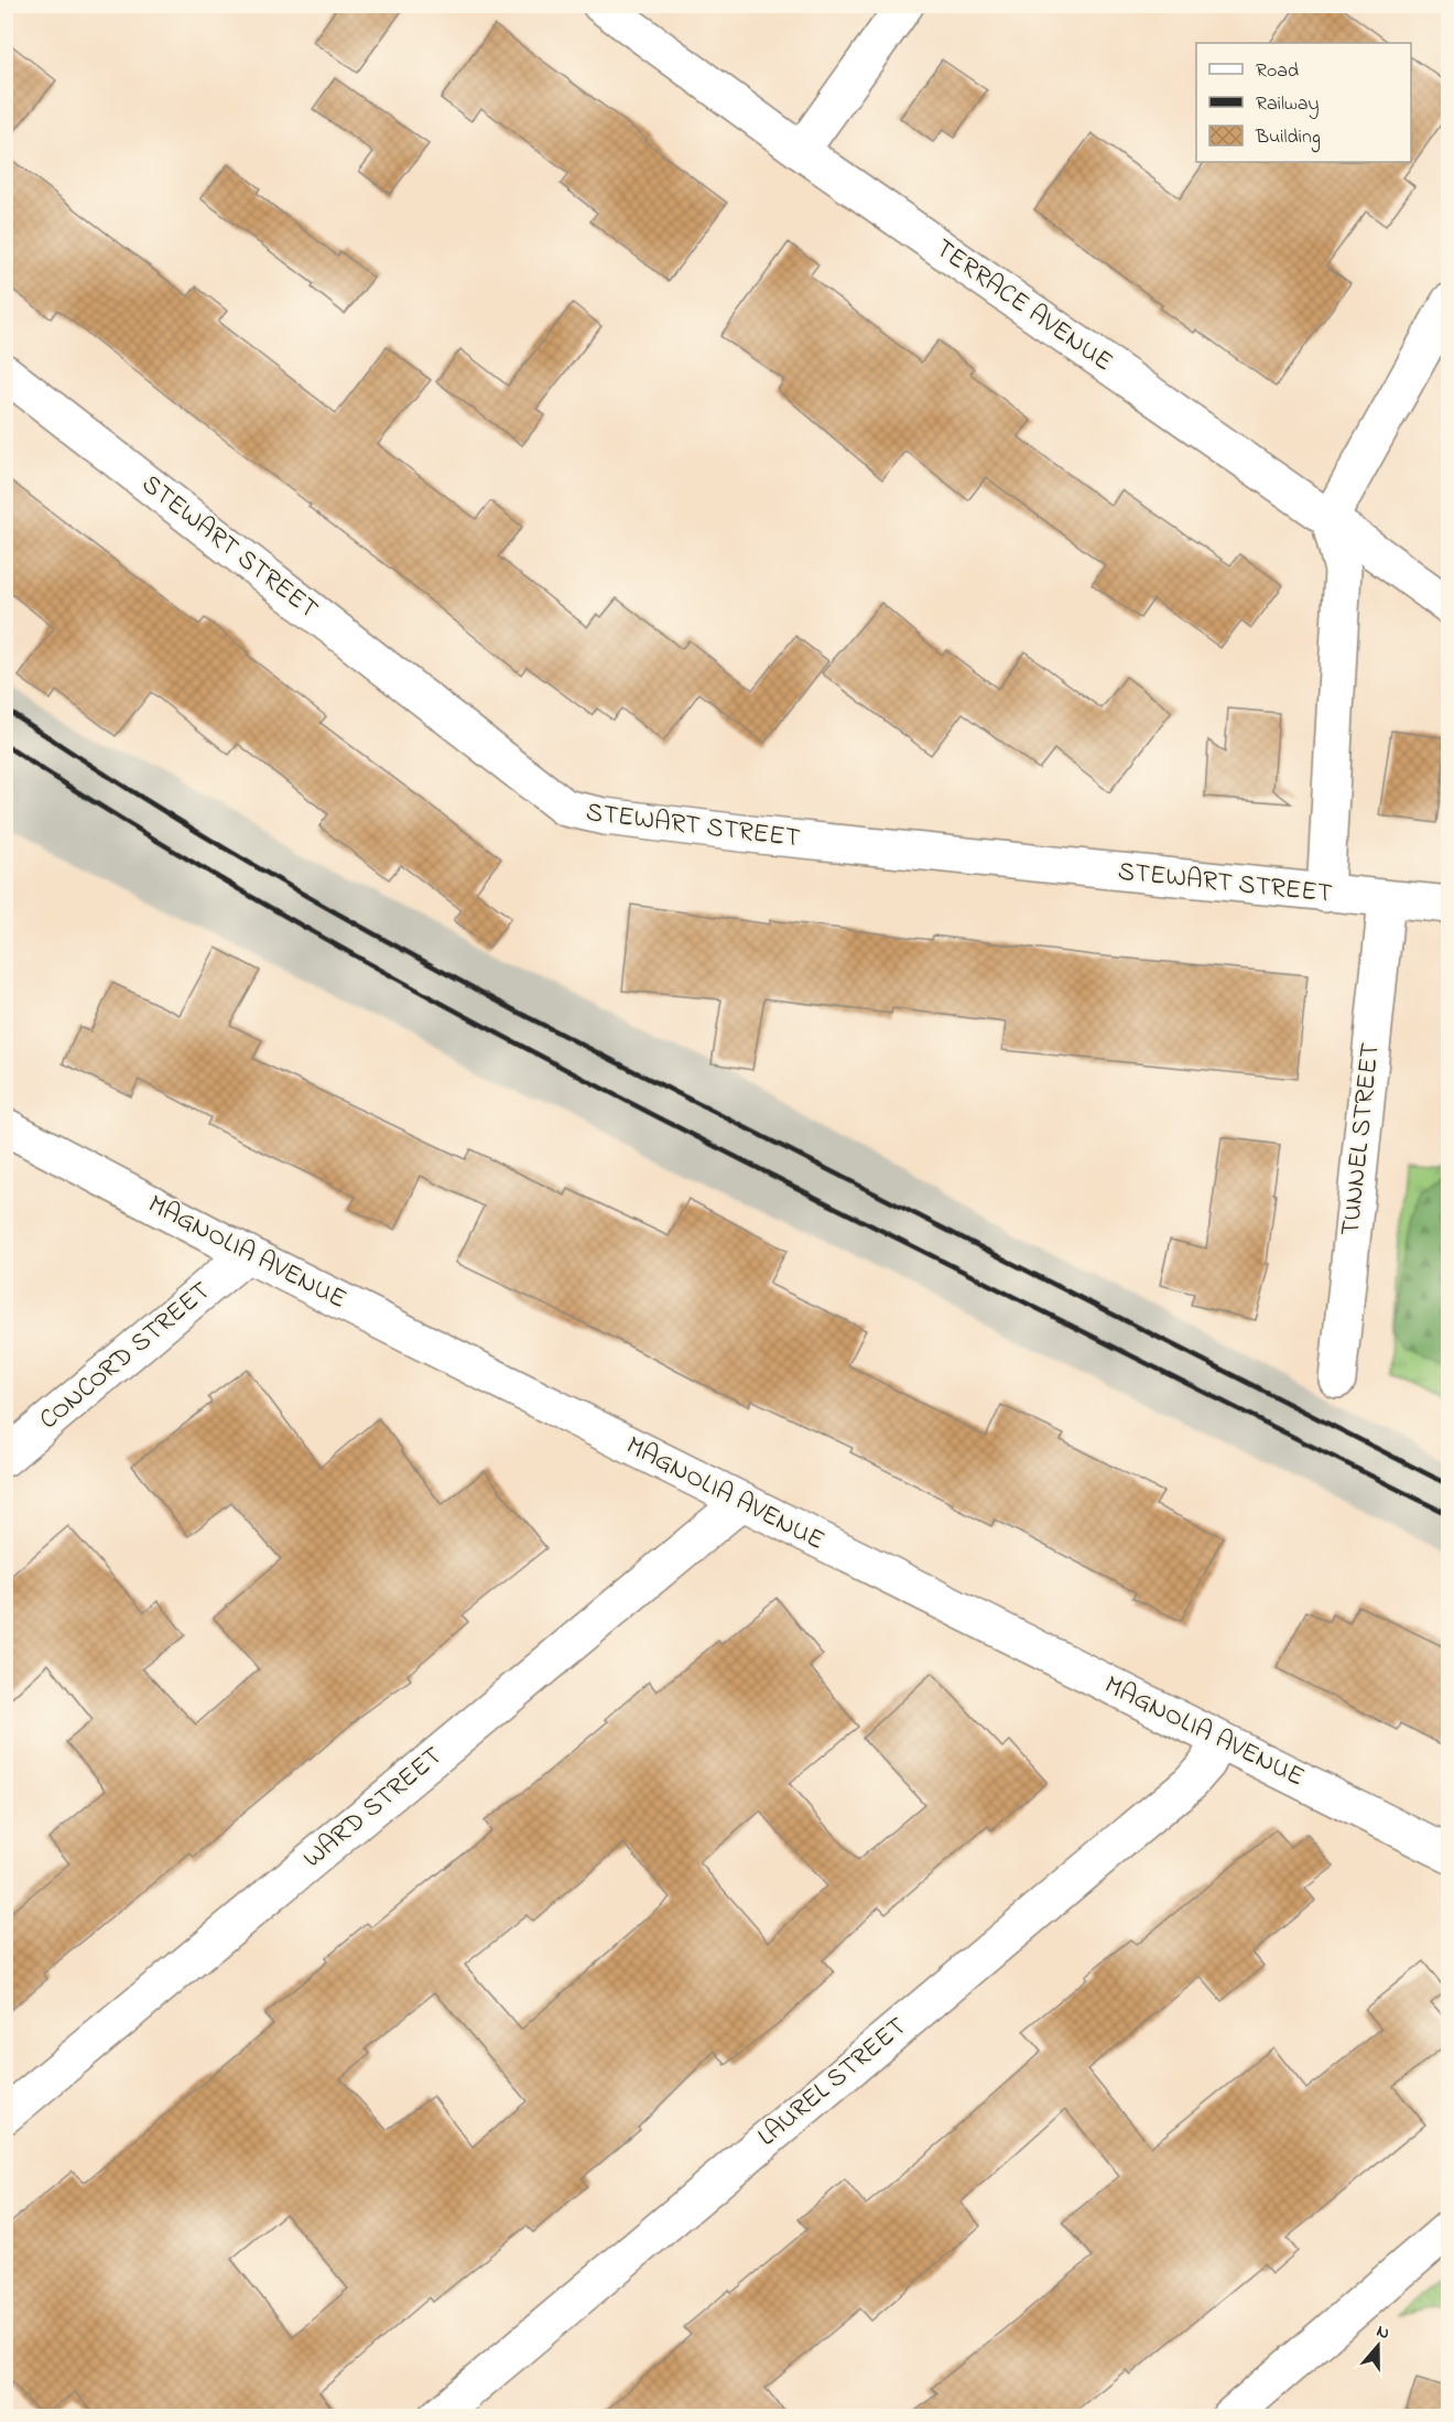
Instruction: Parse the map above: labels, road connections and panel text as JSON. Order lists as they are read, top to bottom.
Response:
{
  "streets": {
    "street": [
      "TERRACE AVENUE",
      "STEWART STREET",
      "TUNNEL STREET",
      "MAGNOLIA AVENUE",
      "CONCORD STREET",
      "WARD STREET",
      "LAUREL STREET"
    ]
  },
  "crossings": [
    ["STEWART STREET", "TUNNEL STREET"],
    ["MAGNOLIA AVENUE", "CONCORD STREET"],
    ["MAGNOLIA AVENUE", "WARD STREET"],
    ["MAGNOLIA AVENUE", "LAUREL STREET"]
  ],
  "legend": ["Road", "Railway", "Building"],
  "north": "top"
}
